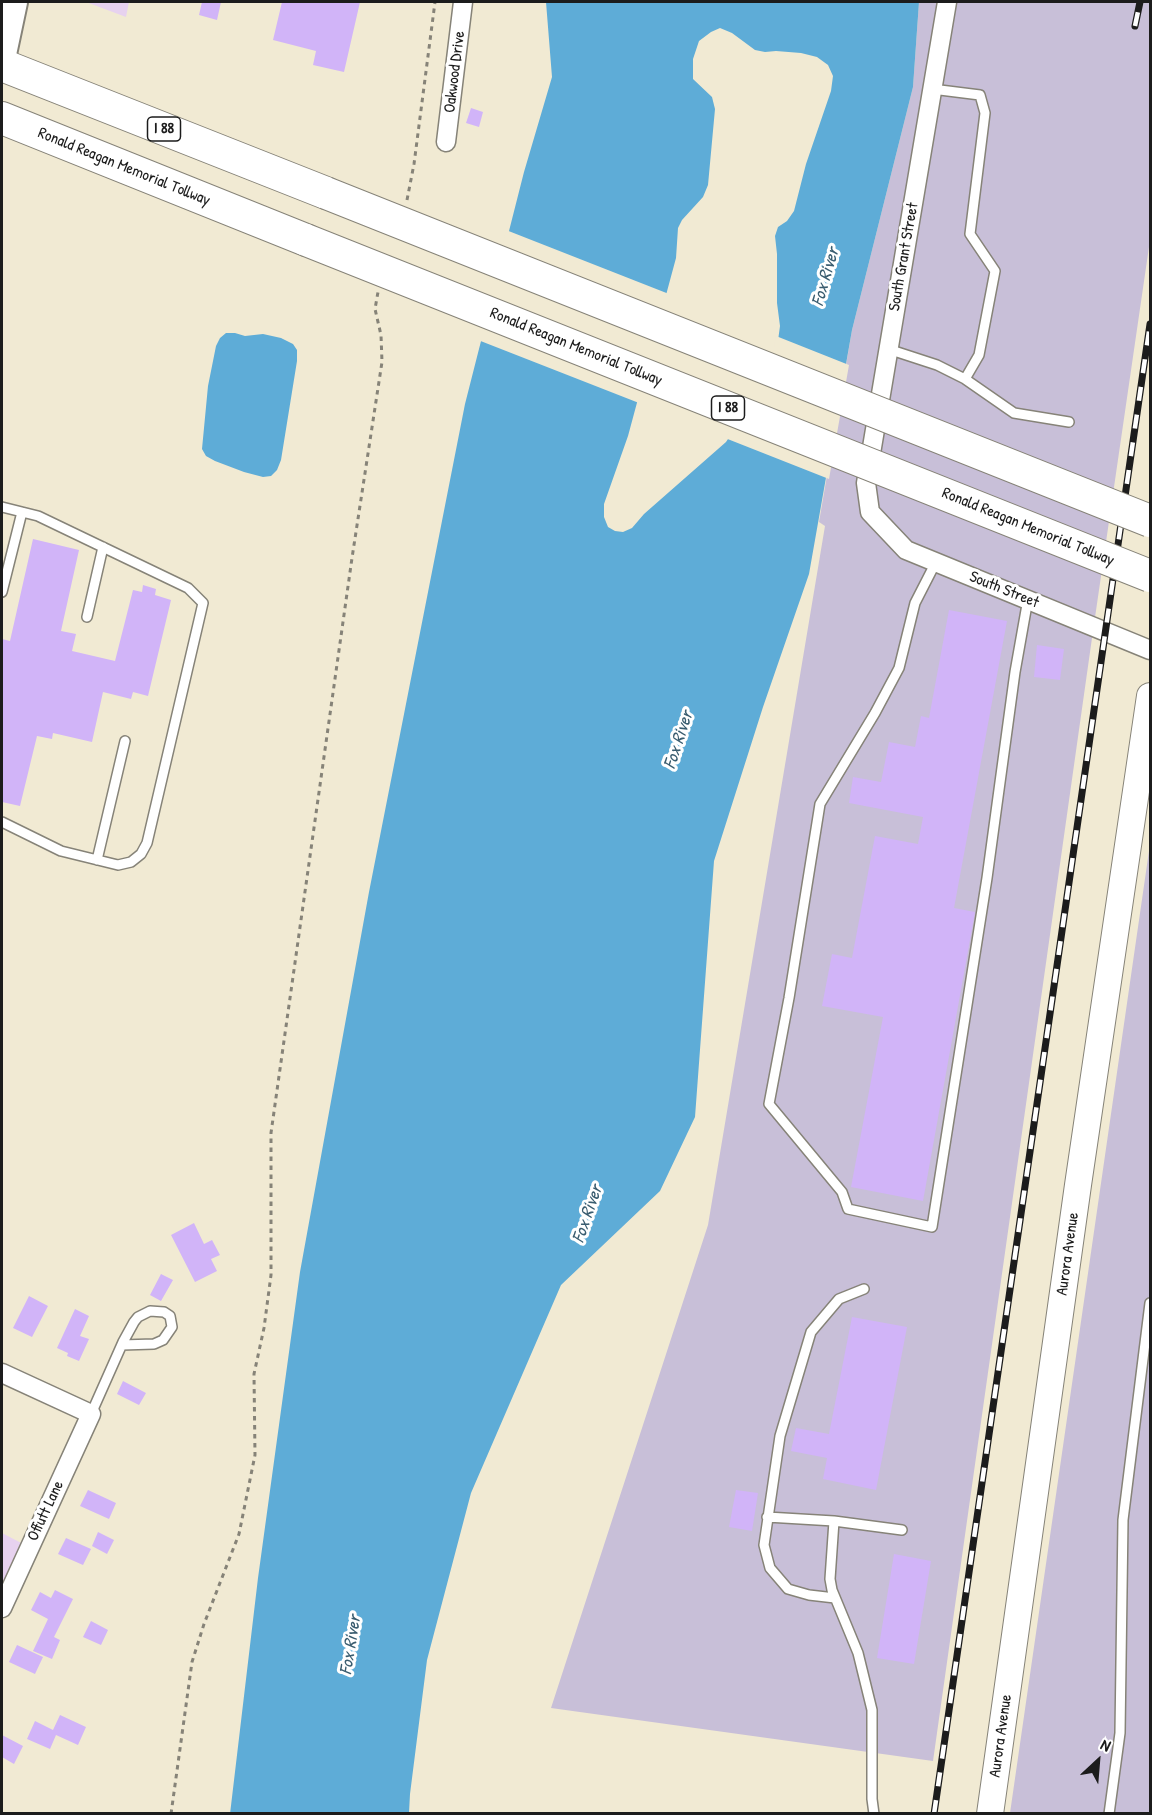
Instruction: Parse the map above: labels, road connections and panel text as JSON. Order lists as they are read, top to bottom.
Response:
{
  "streets": {
    "highway": ["I 88", "Ronald Reagan Memorial Tollway"],
    "main road": ["Aurora Avenue"],
    "street": [
      "Oakwood Drive",
      "South Grant Street",
      "South Street",
      "Offutt Lane"
    ]
  },
  "crossings": [
    ["South Grant Street", "South Street"]
  ],
  "water": ["Fox River"],
  "north": "top right"
}
